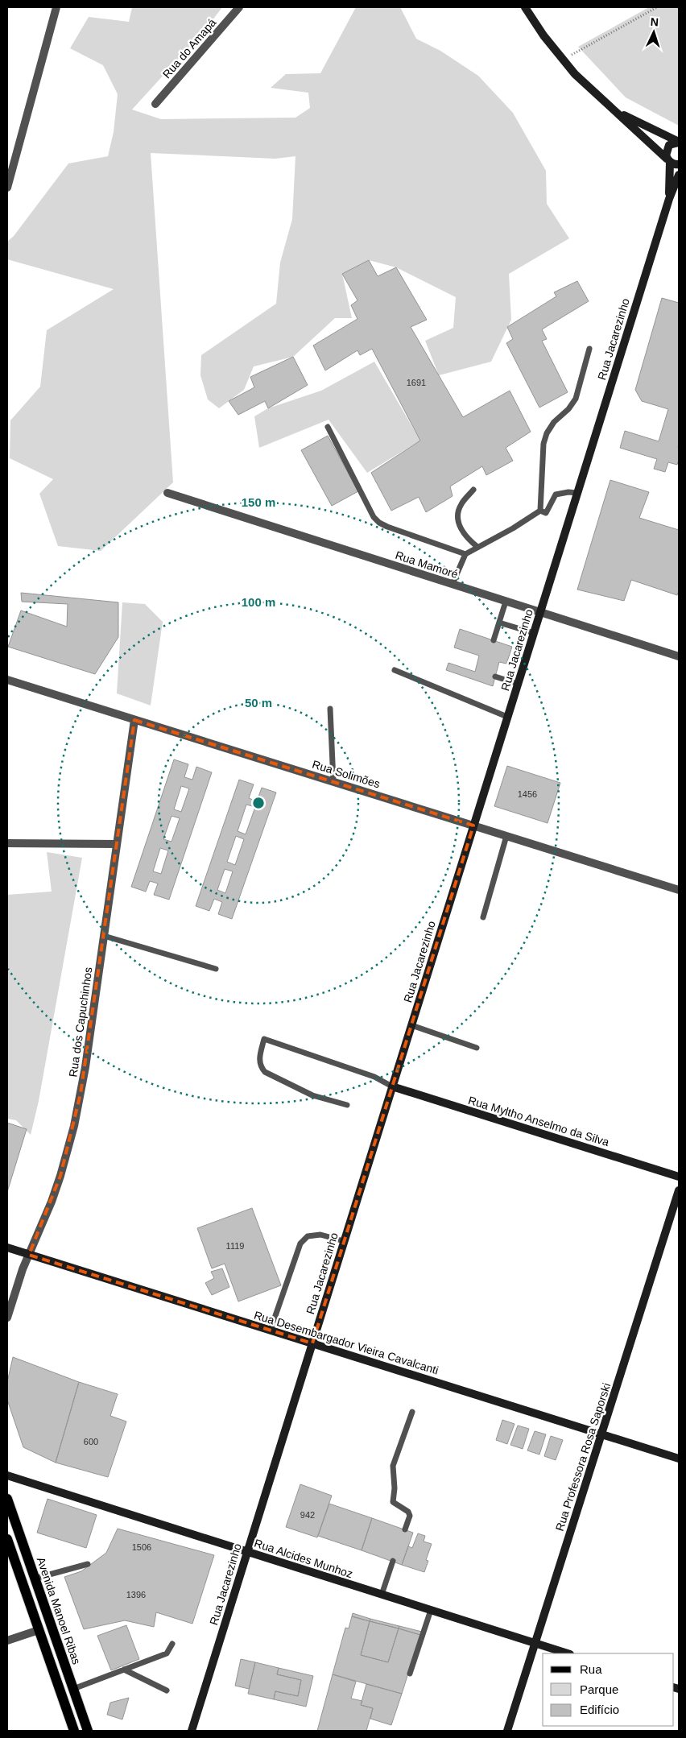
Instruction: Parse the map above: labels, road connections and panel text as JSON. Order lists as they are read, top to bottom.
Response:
{
  "streets": {
    "main road": ["Avenida Manoel Ribas"],
    "street": [
      "Rua do Amapá",
      "Rua Jacarezinho",
      "Rua Mamoré",
      "Rua Solimões",
      "Rua dos Capuchinhos",
      "Rua Myltho Anselmo da Silva",
      "Rua Desembargador Vieira Cavalcanti",
      "Rua Professora Rosa Saporski",
      "Rua Alcides Munhoz"
    ]
  },
  "crossings": [
    ["Rua Jacarezinho", "Rua Mamoré"],
    ["Rua Jacarezinho", "Rua Solimões"],
    ["Rua Jacarezinho", "Rua Myltho Anselmo da Silva"],
    ["Rua Jacarezinho", "Rua Desembargador Vieira Cavalcanti"],
    ["Rua Jacarezinho", "Rua Alcides Munhoz"],
    ["Rua Solimões", "Rua dos Capuchinhos"],
    ["Rua dos Capuchinhos", "Rua Desembargador Vieira Cavalcanti"],
    ["Rua Desembargador Vieira Cavalcanti", "Rua Professora Rosa Saporski"],
    ["Rua Professora Rosa Saporski", "Rua Alcides Munhoz"]
  ],
  "house_numbers": [
    "1691",
    "1456",
    "1119",
    "600",
    "942",
    "1506",
    "1396"
  ],
  "legend": ["Rua", "Parque", "Edifício"],
  "north": "top",
  "rings": ["150 m", "100 m", "50 m"]
}
